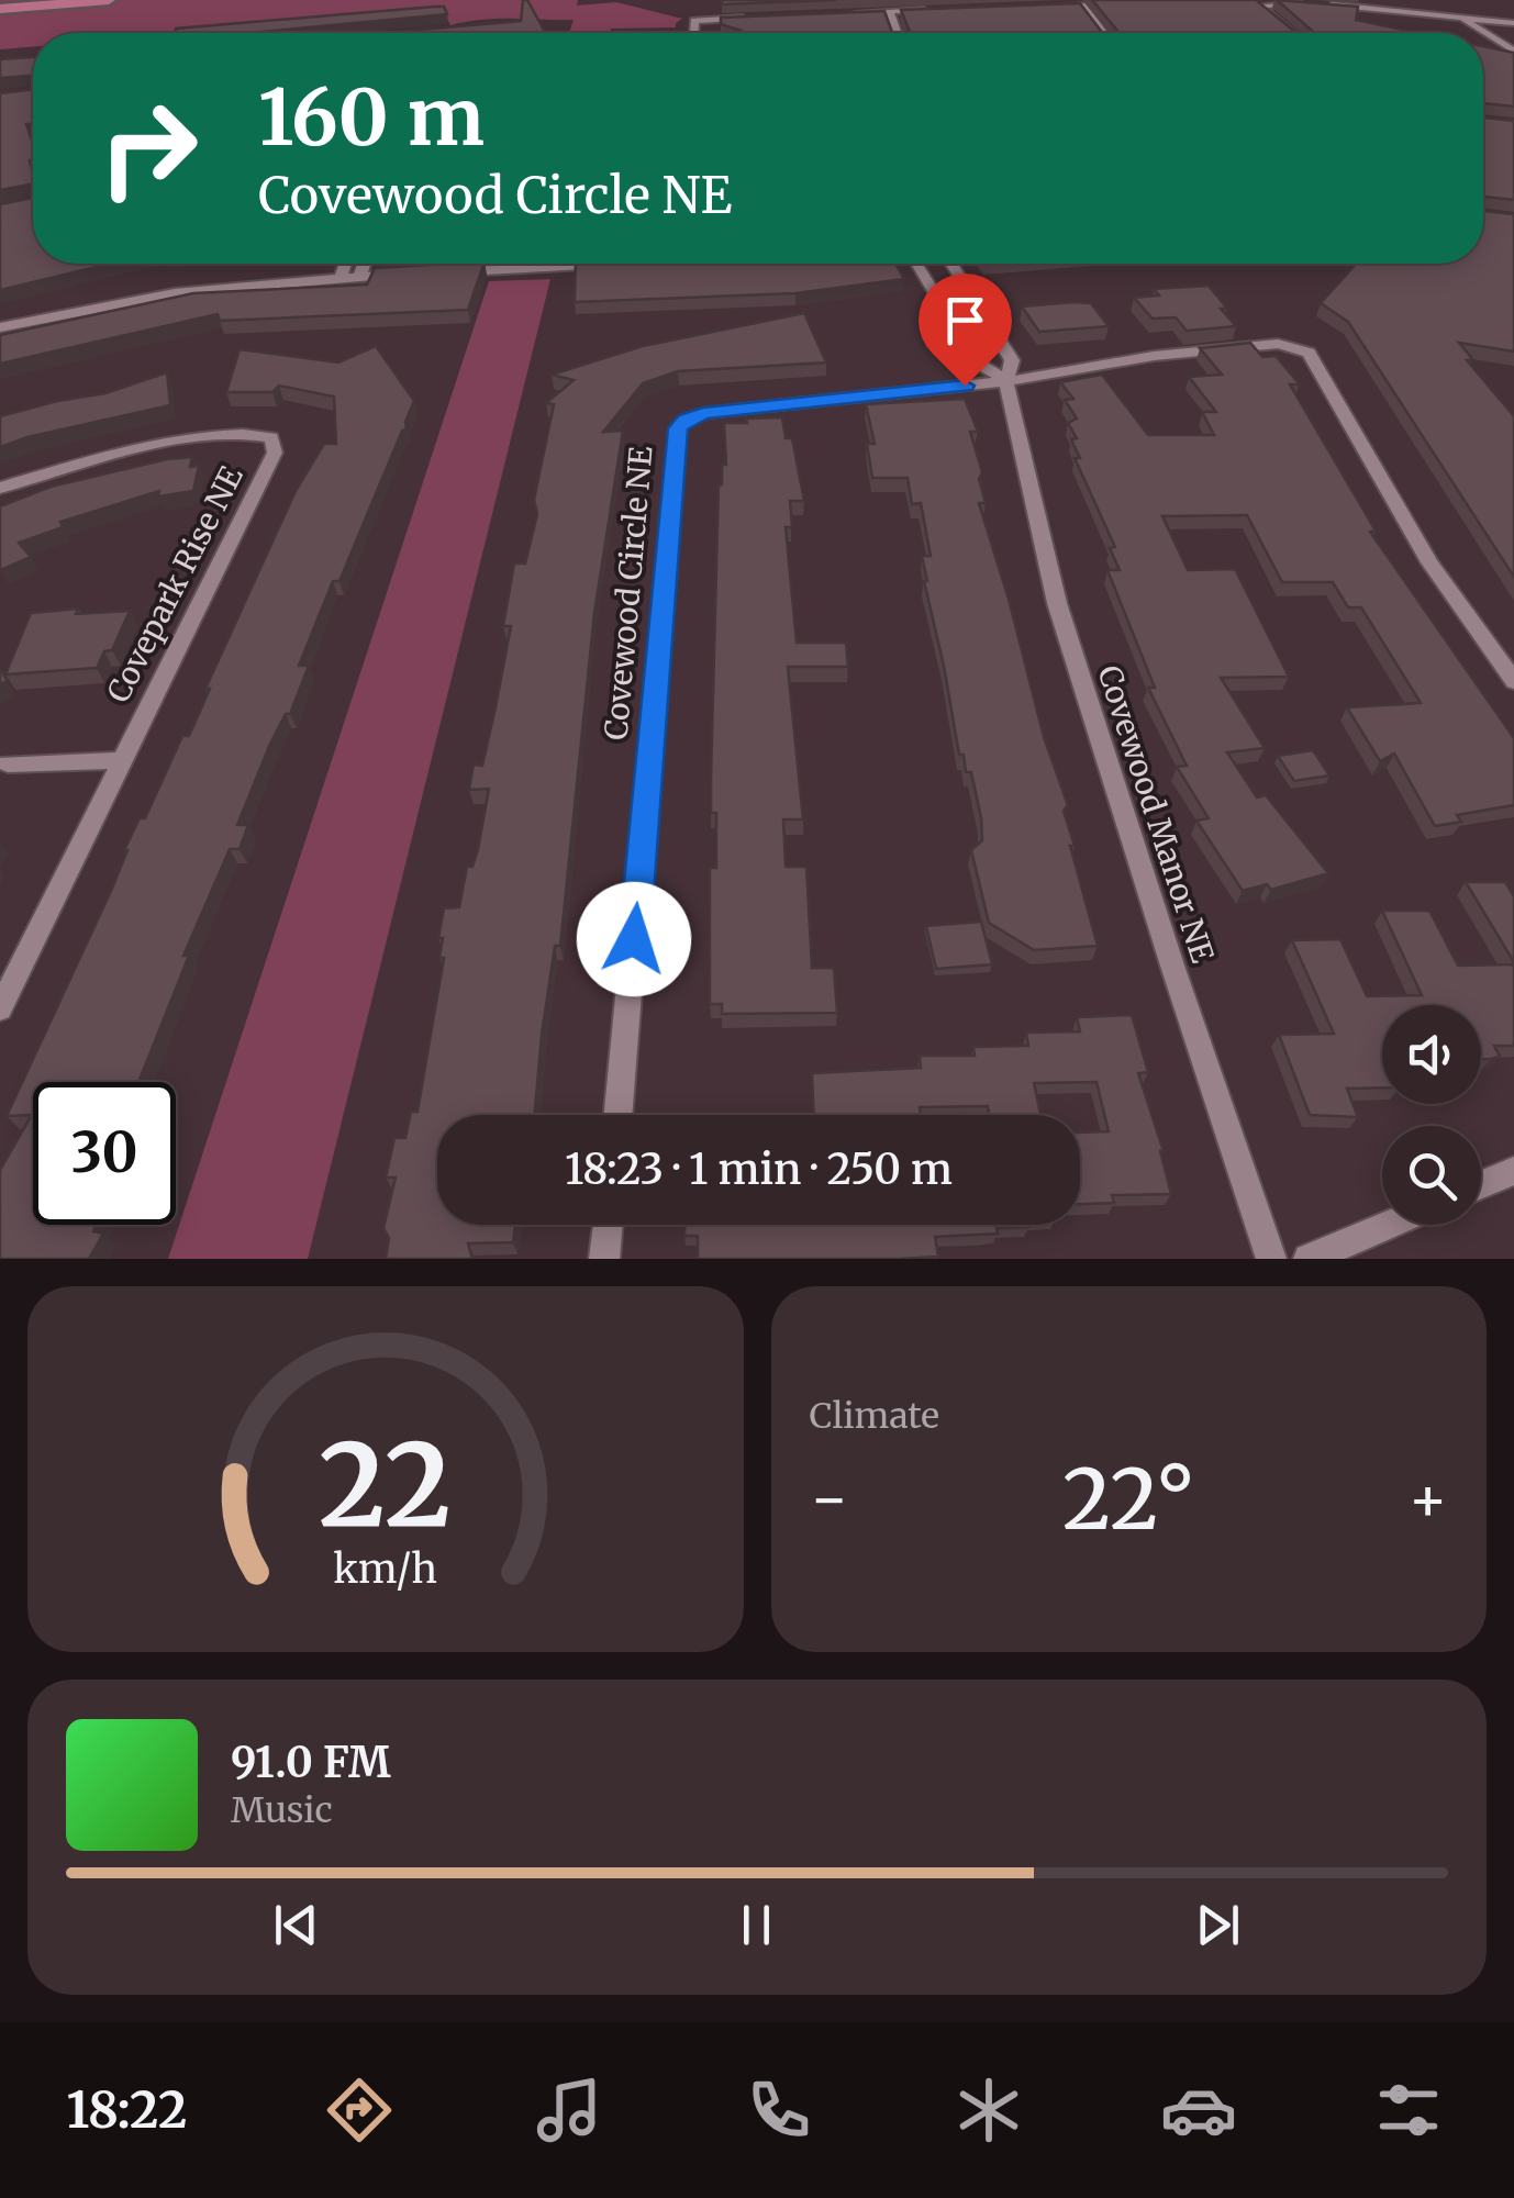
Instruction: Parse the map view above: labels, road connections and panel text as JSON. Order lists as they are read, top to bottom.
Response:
{
  "streets": {
    "street": ["Covepark Rise NE", "Covewood Circle NE", "Covewood Manor NE"]
  },
  "crossings": [
    ["Covewood Circle NE", "Covewood Manor NE"]
  ],
  "page": {
    "turn": ["160 m", "Covewood Circle NE"],
    "limit": "30",
    "trip": "18:23 · 1 min · 250 m",
    "tile": "Climate",
    "heat": ["−", "22°", "+"],
    "song": ["91.0 FM", "Music"],
    "tabs": "18:22",
    "gauge": ["22", "km/h"]
  }
}
